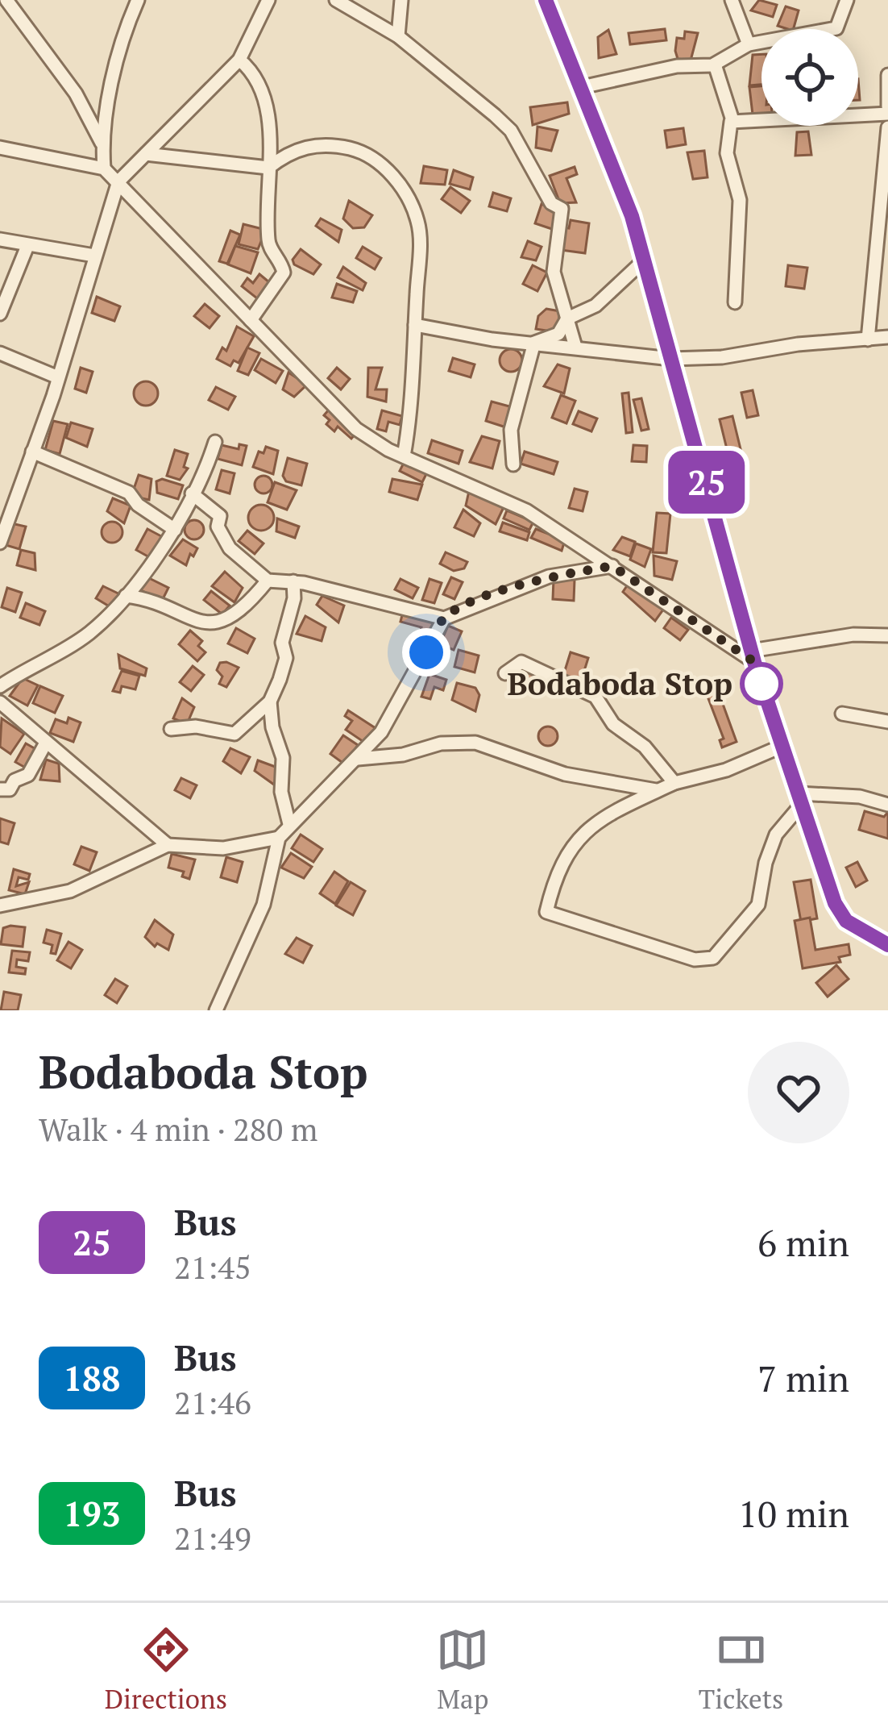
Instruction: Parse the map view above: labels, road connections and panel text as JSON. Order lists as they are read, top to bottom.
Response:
{
  "places": ["Bodaboda Stop"],
  "lines": ["bus line 25"],
  "page": {
    "on_map": "25",
    "heading": ["Bodaboda Stop", "Walk · 4 min · 280 m"],
    "list": [
      {
        "mark": "25",
        "name": "Bus",
        "note": "21:45",
        "value": "6 min"
      },
      {
        "mark": "188",
        "name": "Bus",
        "note": "21:46",
        "value": "7 min"
      },
      {
        "mark": "193",
        "name": "Bus",
        "note": "21:49",
        "value": "10 min"
      }
    ],
    "tabs": ["Directions", "Map", "Tickets"]
  }
}
